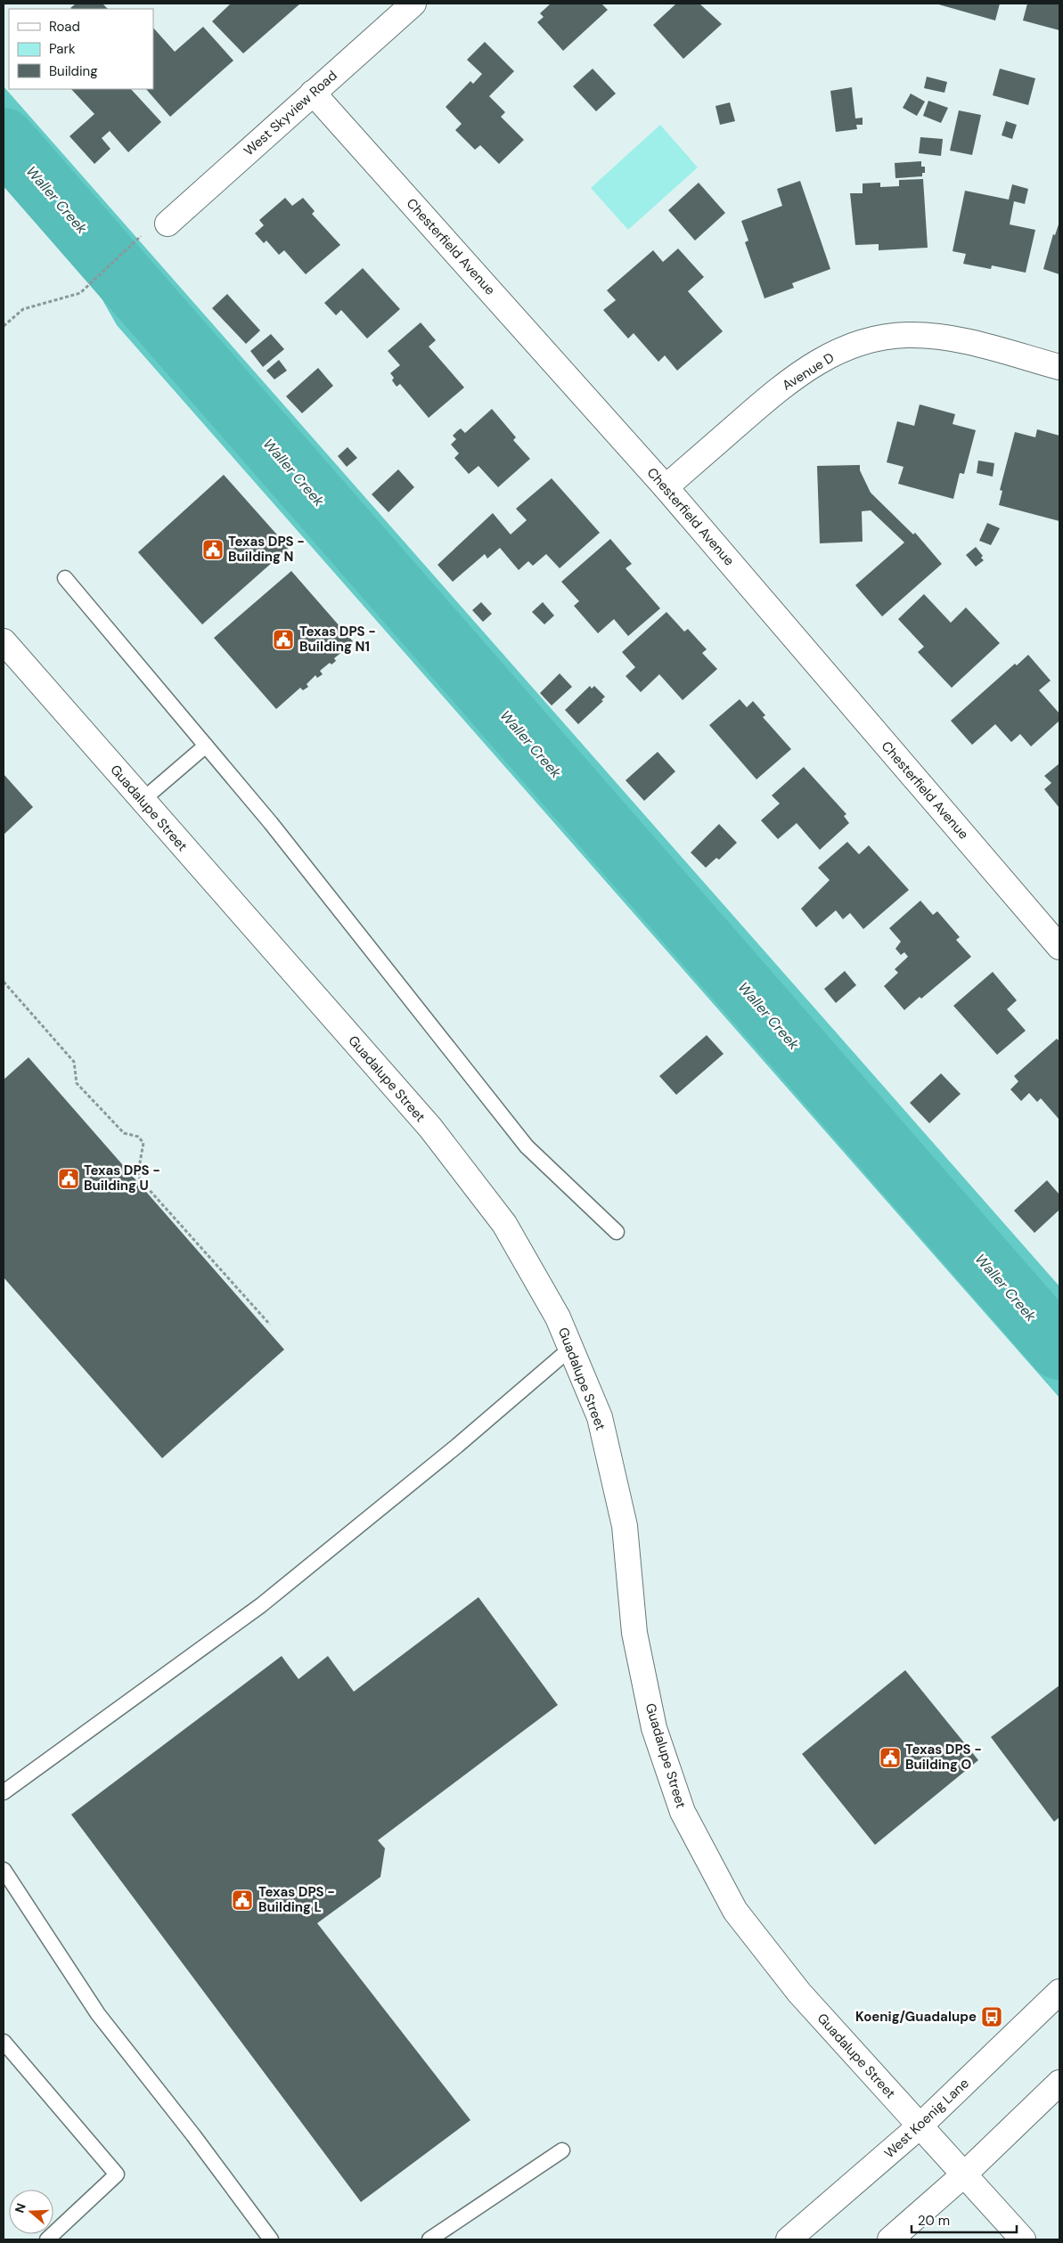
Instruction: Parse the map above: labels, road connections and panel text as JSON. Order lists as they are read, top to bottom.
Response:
{
  "streets": {
    "street": [
      "West Skyview Road",
      "Chesterfield Avenue",
      "Avenue D",
      "Guadalupe Street",
      "West Koenig Lane"
    ]
  },
  "crossings": [
    ["West Skyview Road", "Chesterfield Avenue"],
    ["Chesterfield Avenue", "Avenue D"],
    ["Guadalupe Street", "West Koenig Lane"]
  ],
  "water": ["Waller Creek"],
  "places": {
    "public building": [
      "Texas DPS - Building N",
      "Texas DPS - Building N1",
      "Texas DPS - Building U",
      "Texas DPS - Building O",
      "Texas DPS - Building L"
    ],
    "bus stop": ["Koenig/Guadalupe"]
  },
  "legend": ["Road", "Park", "Building"],
  "scale_bar": "20 m",
  "north": "left"
}
